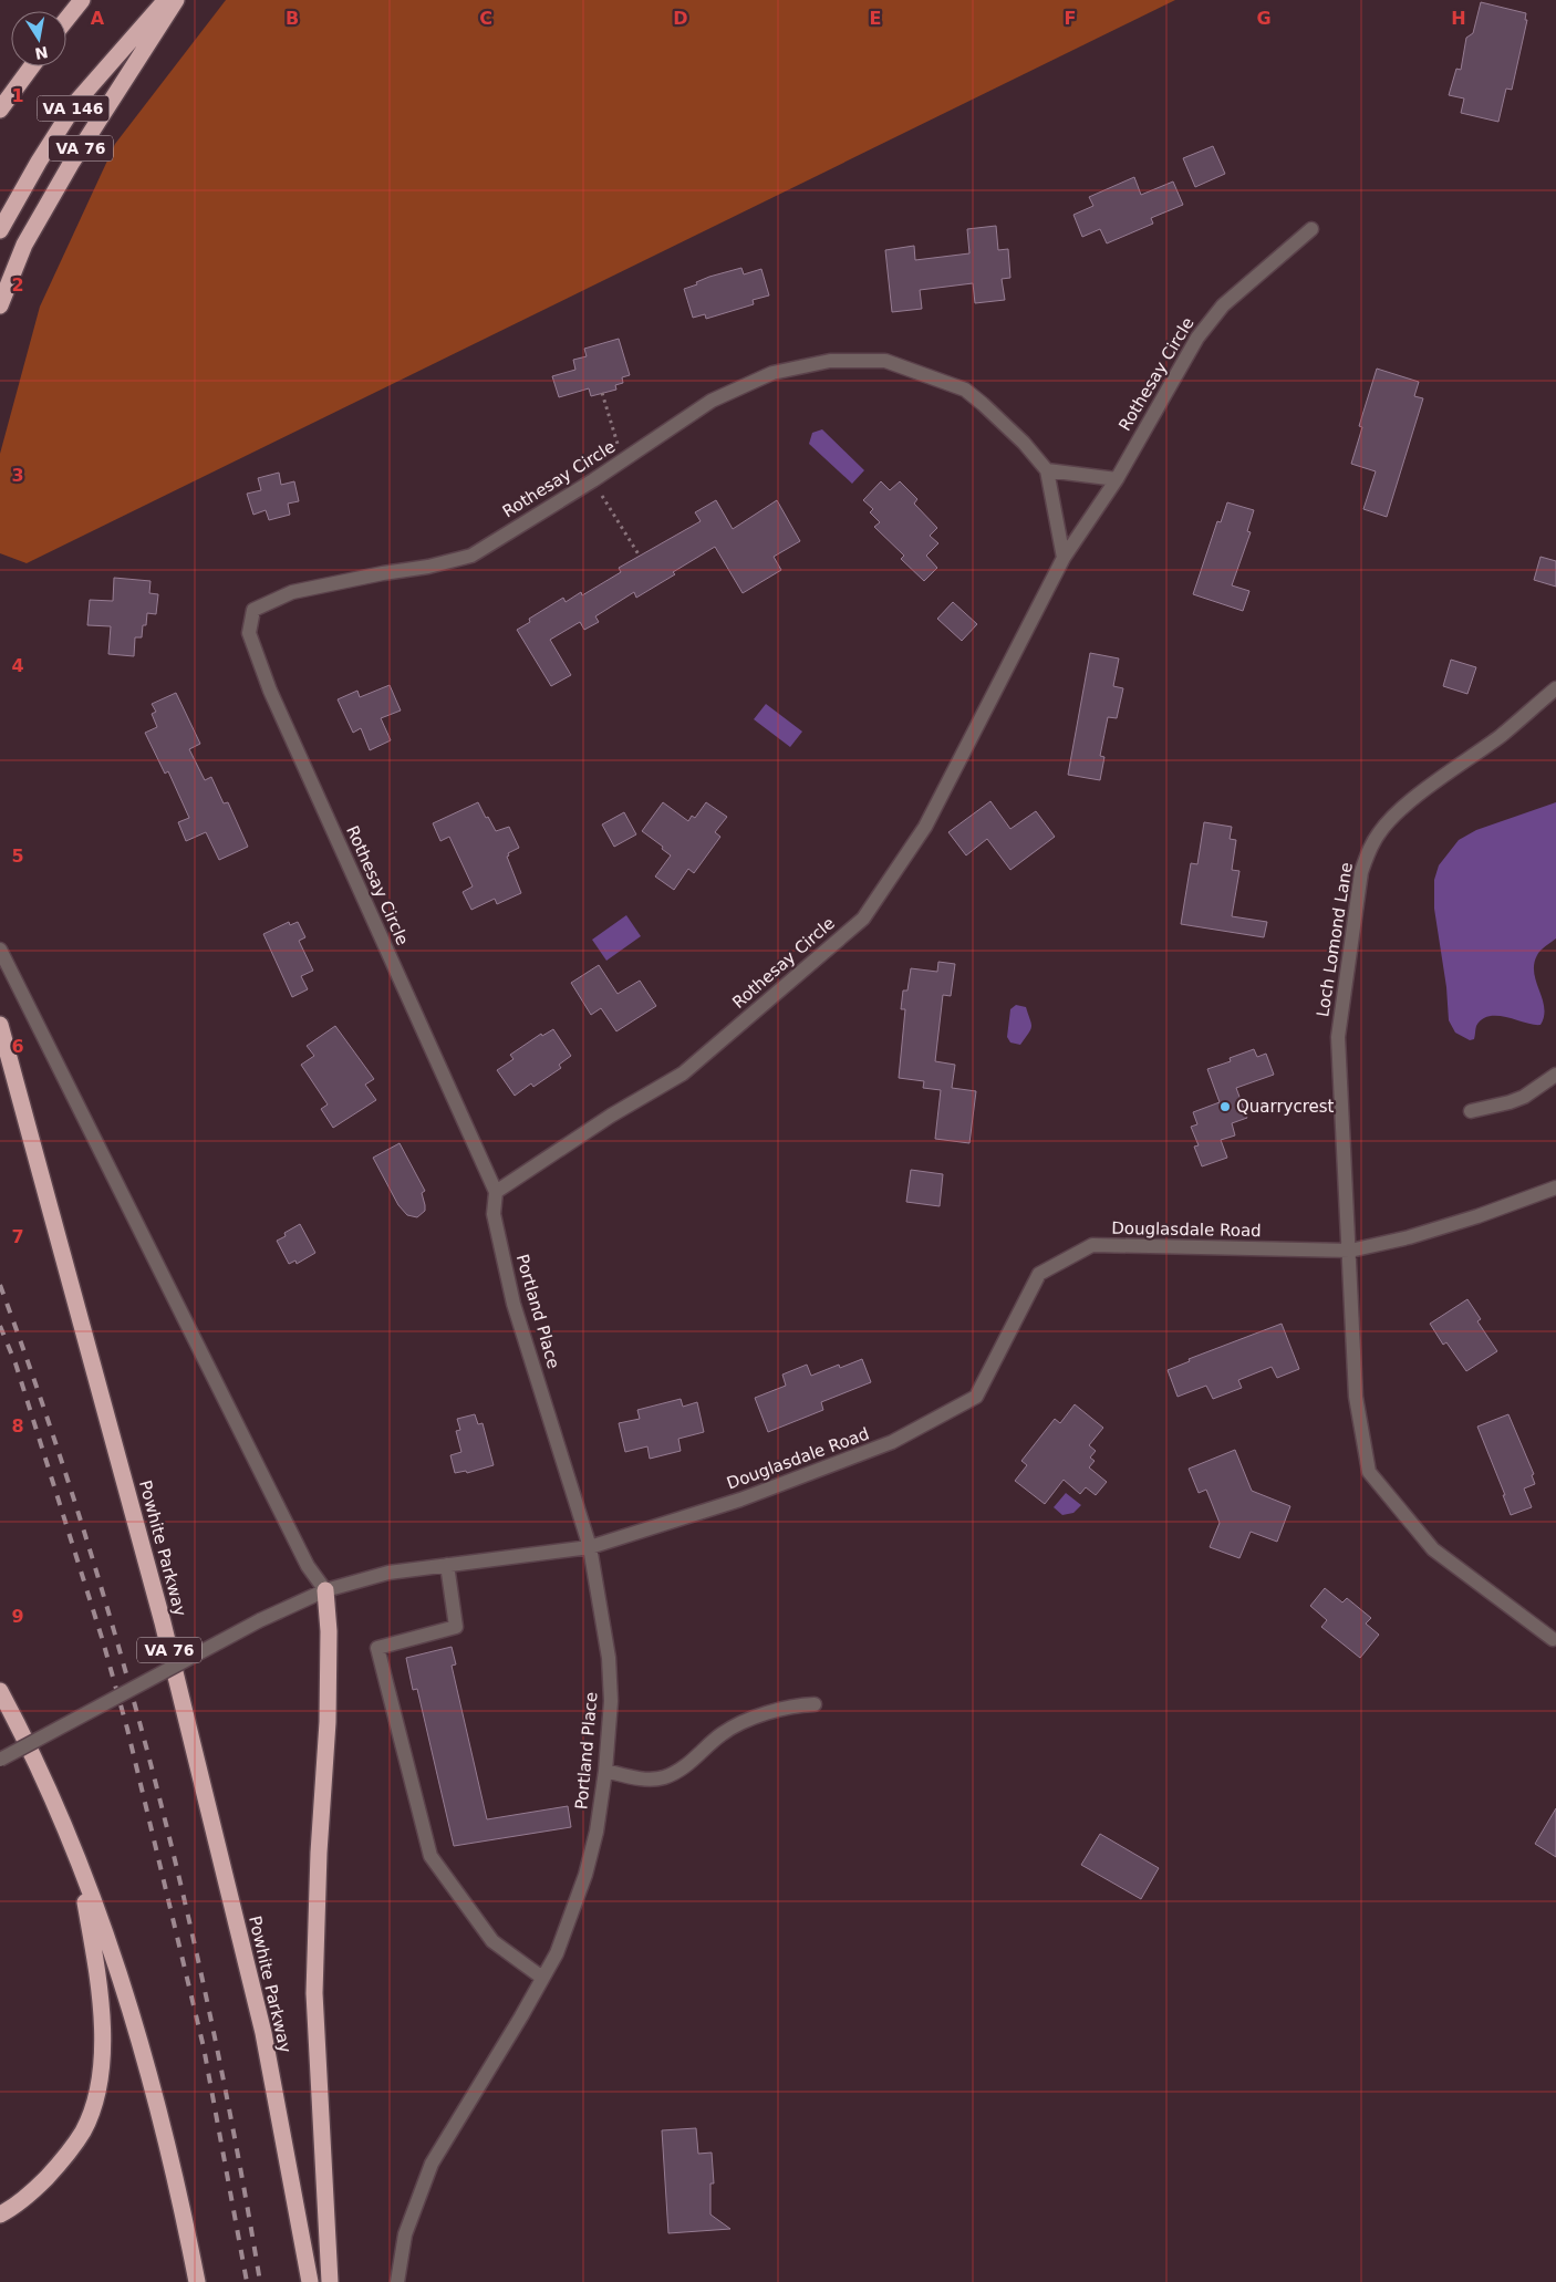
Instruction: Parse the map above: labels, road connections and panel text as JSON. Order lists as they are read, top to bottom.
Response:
{
  "streets": {
    "highway": ["VA 146", "VA 76", "Powhite Parkway"],
    "street": [
      "Rothesay Circle",
      "Loch Lomond Lane",
      "Douglasdale Road",
      "Portland Place"
    ]
  },
  "crossings": [
    ["Rothesay Circle", "Portland Place"],
    ["Loch Lomond Lane", "Douglasdale Road"],
    ["Douglasdale Road", "Portland Place"]
  ],
  "places": ["Quarrycrest"],
  "north": "bottom",
  "grid": {
    "columns": [
      "A",
      "B",
      "C",
      "D",
      "E",
      "F",
      "G",
      "H"
    ],
    "rows": [
      "1",
      "2",
      "3",
      "4",
      "5",
      "6",
      "7",
      "8",
      "9"
    ]
  }
}
